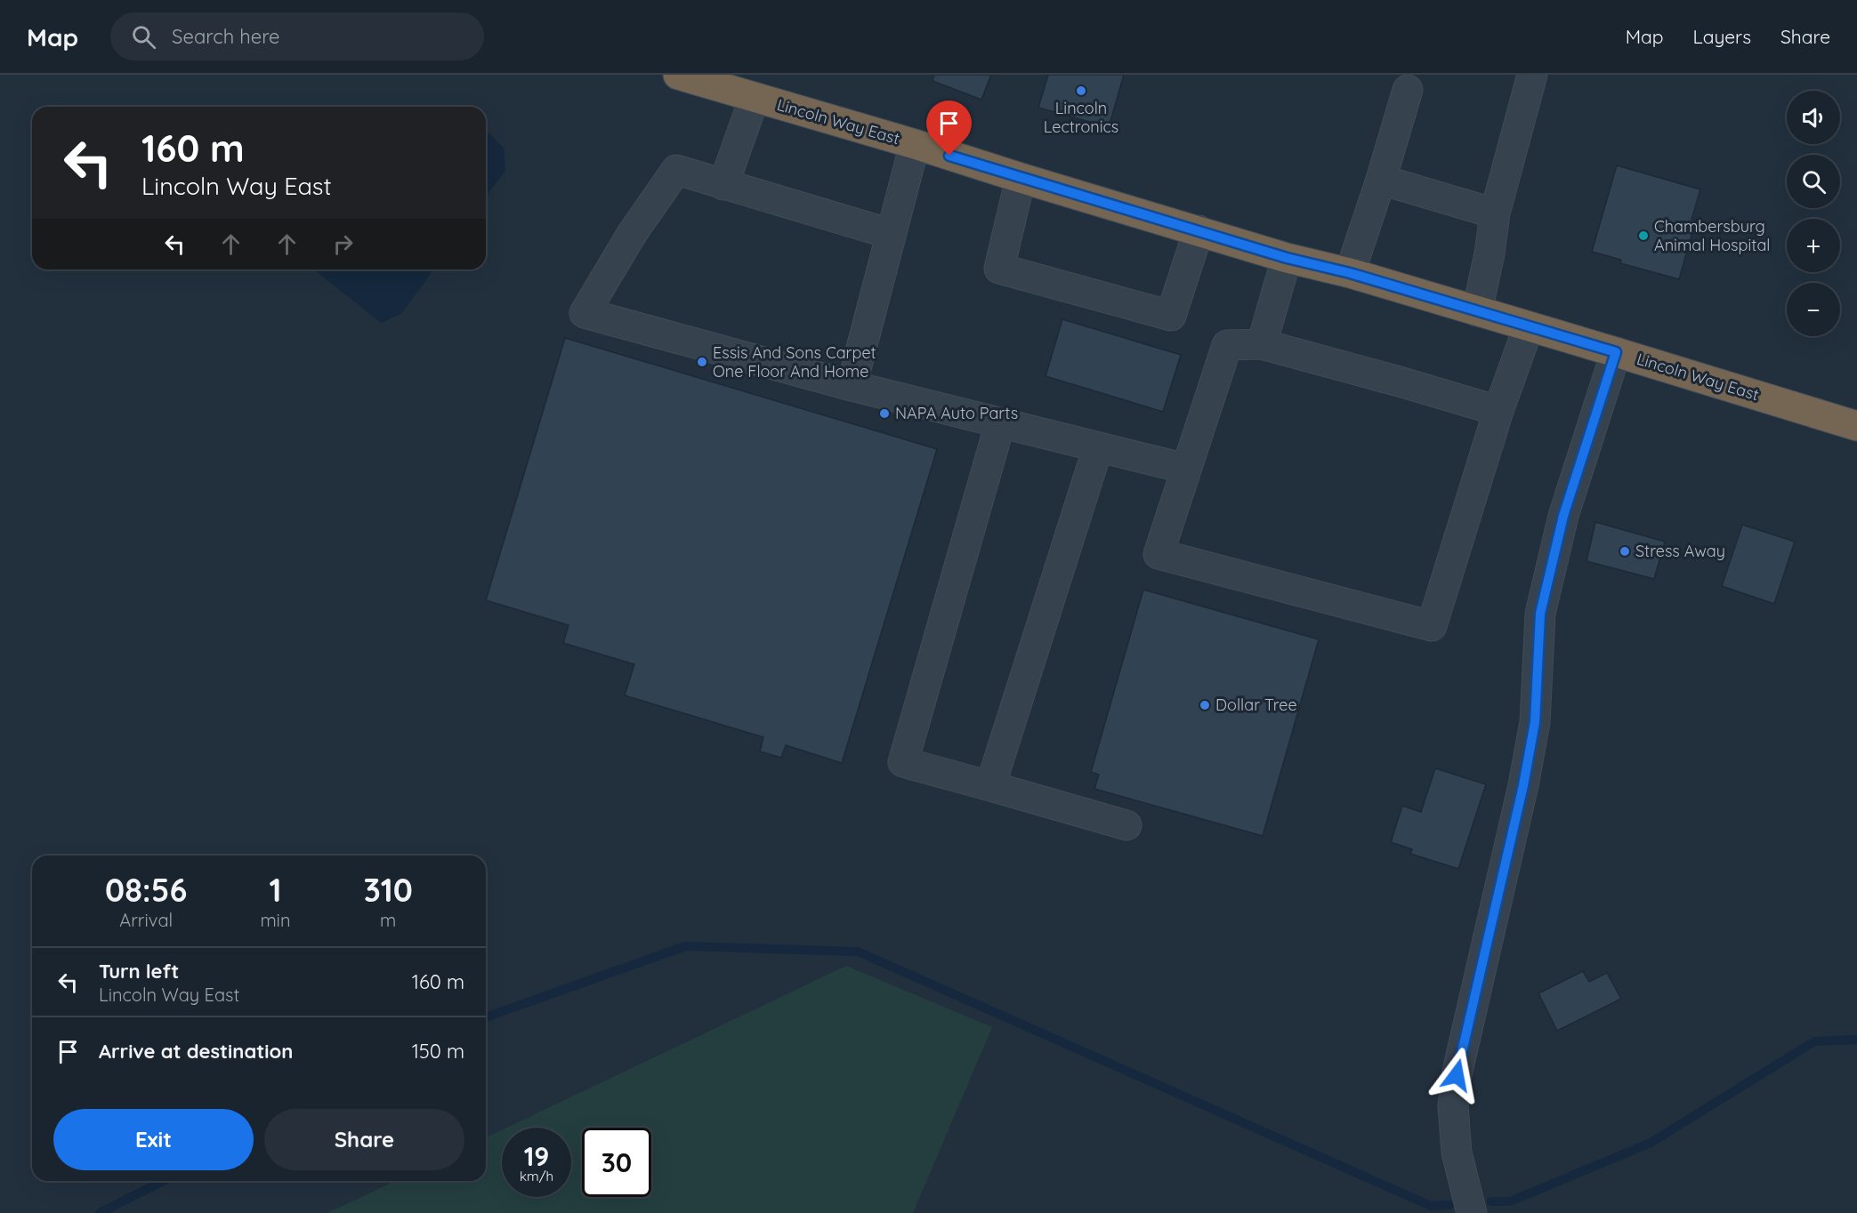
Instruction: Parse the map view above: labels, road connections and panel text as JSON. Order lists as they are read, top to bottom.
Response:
{
  "streets": {
    "highway": ["Lincoln Way East"]
  },
  "places": [
    "Lincoln Lectronics",
    "Chambersburg Animal Hospital",
    "Essis And Sons Carpet One Floor And Home",
    "NAPA Auto Parts",
    "Stress Away",
    "Dollar Tree"
  ],
  "page": {
    "header": "Map",
    "search": "Search here",
    "nav": ["Map", "Layers", "Share"],
    "map_buttons": ["+", "−"],
    "turn": ["160 m", "Lincoln Way East"],
    "eta": [
      "08:56",
      "Arrival",
      "1",
      "min",
      "310",
      "m"
    ],
    "list": [
      {
        "name": "Turn left",
        "note": "Lincoln Way East",
        "value": "160 m"
      },
      {
        "name": "Arrive at destination",
        "value": "150 m"
      }
    ],
    "buttons": ["Exit", "Share"],
    "speed": "19 km/h",
    "limit": "30"
  }
}
